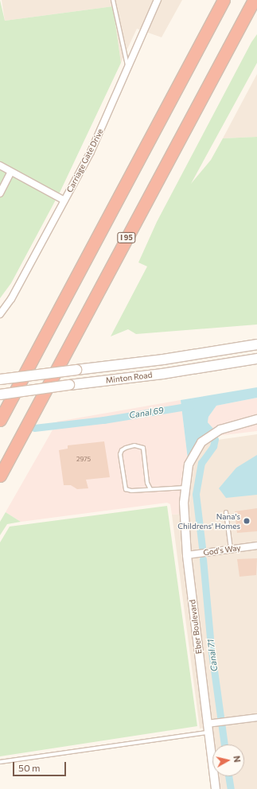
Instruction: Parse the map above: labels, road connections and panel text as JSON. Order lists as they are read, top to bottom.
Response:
{
  "streets": {
    "highway": ["I 95"],
    "main road": ["Minton Road"],
    "street": ["Carriage Gate Drive", "God's Way", "Eber Boulevard"]
  },
  "crossings": [
    ["God's Way", "Eber Boulevard"]
  ],
  "water": ["Canal 69", "Canal 71"],
  "places": ["Nana's Childrens' Homes"],
  "house_numbers": ["2975"],
  "scale_bar": "50 m",
  "north": "right"
}
